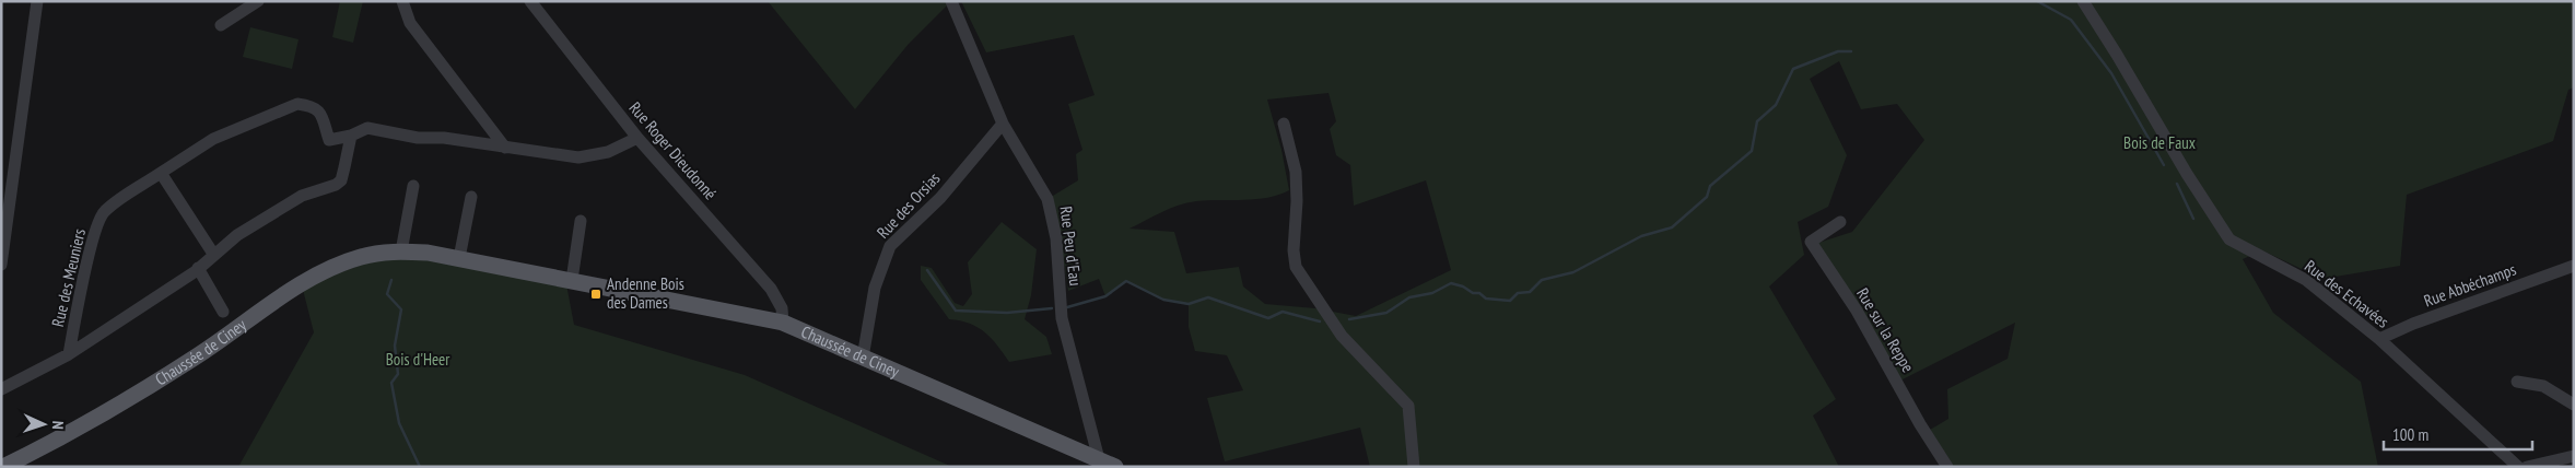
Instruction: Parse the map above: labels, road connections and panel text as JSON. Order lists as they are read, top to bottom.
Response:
{
  "streets": {
    "main road": ["Chaussée de Ciney"],
    "street": [
      "Rue Roger Dieudonné",
      "Rue des Orsias",
      "Rue Peu d'Eau",
      "Rue des Meuniers",
      "Rue Abbéchamps",
      "Rue des Echavées",
      "Rue sur la Reppe"
    ]
  },
  "crossings": [
    ["Rue Roger Dieudonné", "Chaussée de Ciney"],
    ["Rue des Orsias", "Rue Peu d'Eau"],
    ["Rue des Orsias", "Chaussée de Ciney"],
    ["Rue Peu d'Eau", "Chaussée de Ciney"],
    ["Rue Abbéchamps", "Rue des Echavées"]
  ],
  "parks": ["Bois de Faux", "Bois d'Heer"],
  "places": {
    "transit": ["Andenne Bois des Dames"]
  },
  "scale_bar": "100 m",
  "north": "right"
}
